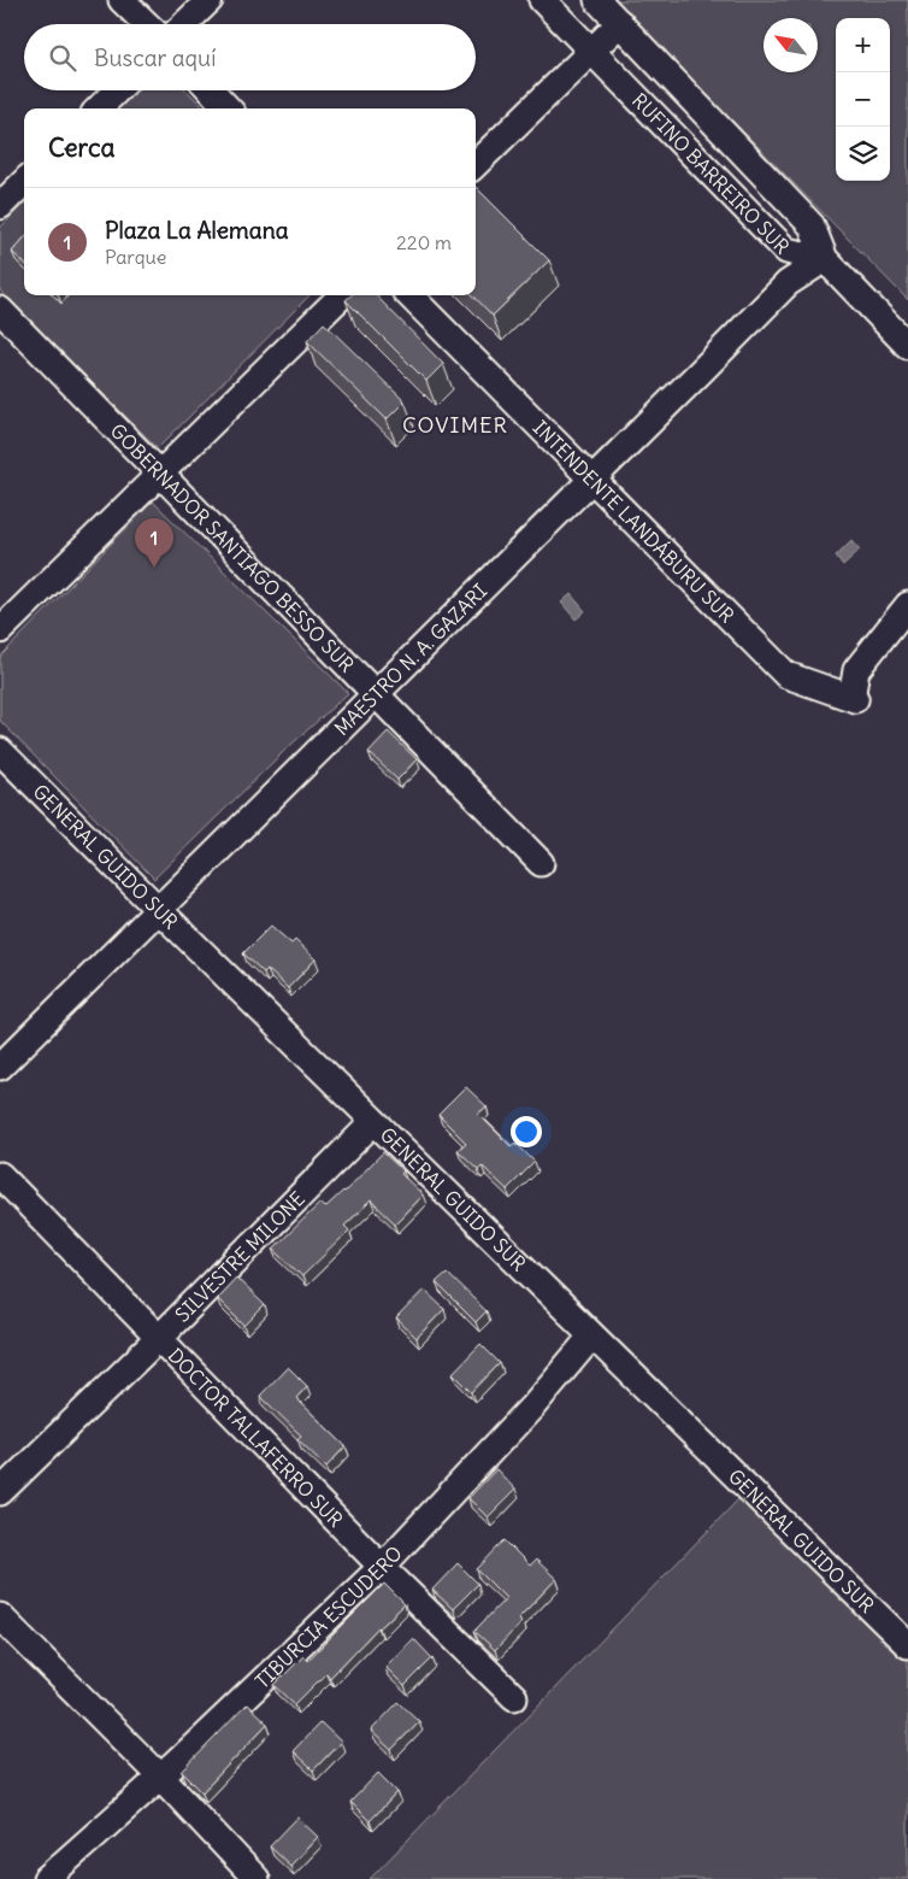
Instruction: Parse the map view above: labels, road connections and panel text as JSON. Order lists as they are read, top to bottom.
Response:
{
  "streets": {
    "street": [
      "RUFINO BARREIRO SUR",
      "INTENDENTE LANDÁBURU SUR",
      "GOBERNADOR SANTIAGO BESSO SUR",
      "MAESTRO N. A. GAZARI",
      "GENERAL GUIDO SUR",
      "SILVESTRE MILONE",
      "DOCTOR TALLAFERRO SUR",
      "TIBURCIA ESCUDERO"
    ]
  },
  "crossings": [
    ["RUFINO BARREIRO SUR", "MAESTRO N. A. GAZARI"],
    ["INTENDENTE LANDÁBURU SUR", "MAESTRO N. A. GAZARI"],
    ["GOBERNADOR SANTIAGO BESSO SUR", "MAESTRO N. A. GAZARI"],
    ["MAESTRO N. A. GAZARI", "GENERAL GUIDO SUR"],
    ["GENERAL GUIDO SUR", "SILVESTRE MILONE"],
    ["GENERAL GUIDO SUR", "TIBURCIA ESCUDERO"],
    ["SILVESTRE MILONE", "DOCTOR TALLAFERRO SUR"],
    ["DOCTOR TALLAFERRO SUR", "TIBURCIA ESCUDERO"]
  ],
  "districts": ["COVIMER"],
  "north": "top left",
  "page": {
    "map_buttons": ["+", "−"],
    "search": "Buscar aquí",
    "heading": "Cerca",
    "list": [
      {
        "mark": "1",
        "name": "Plaza La Alemana",
        "note": "Parque",
        "value": "220 m"
      }
    ],
    "pins": "1"
  }
}
